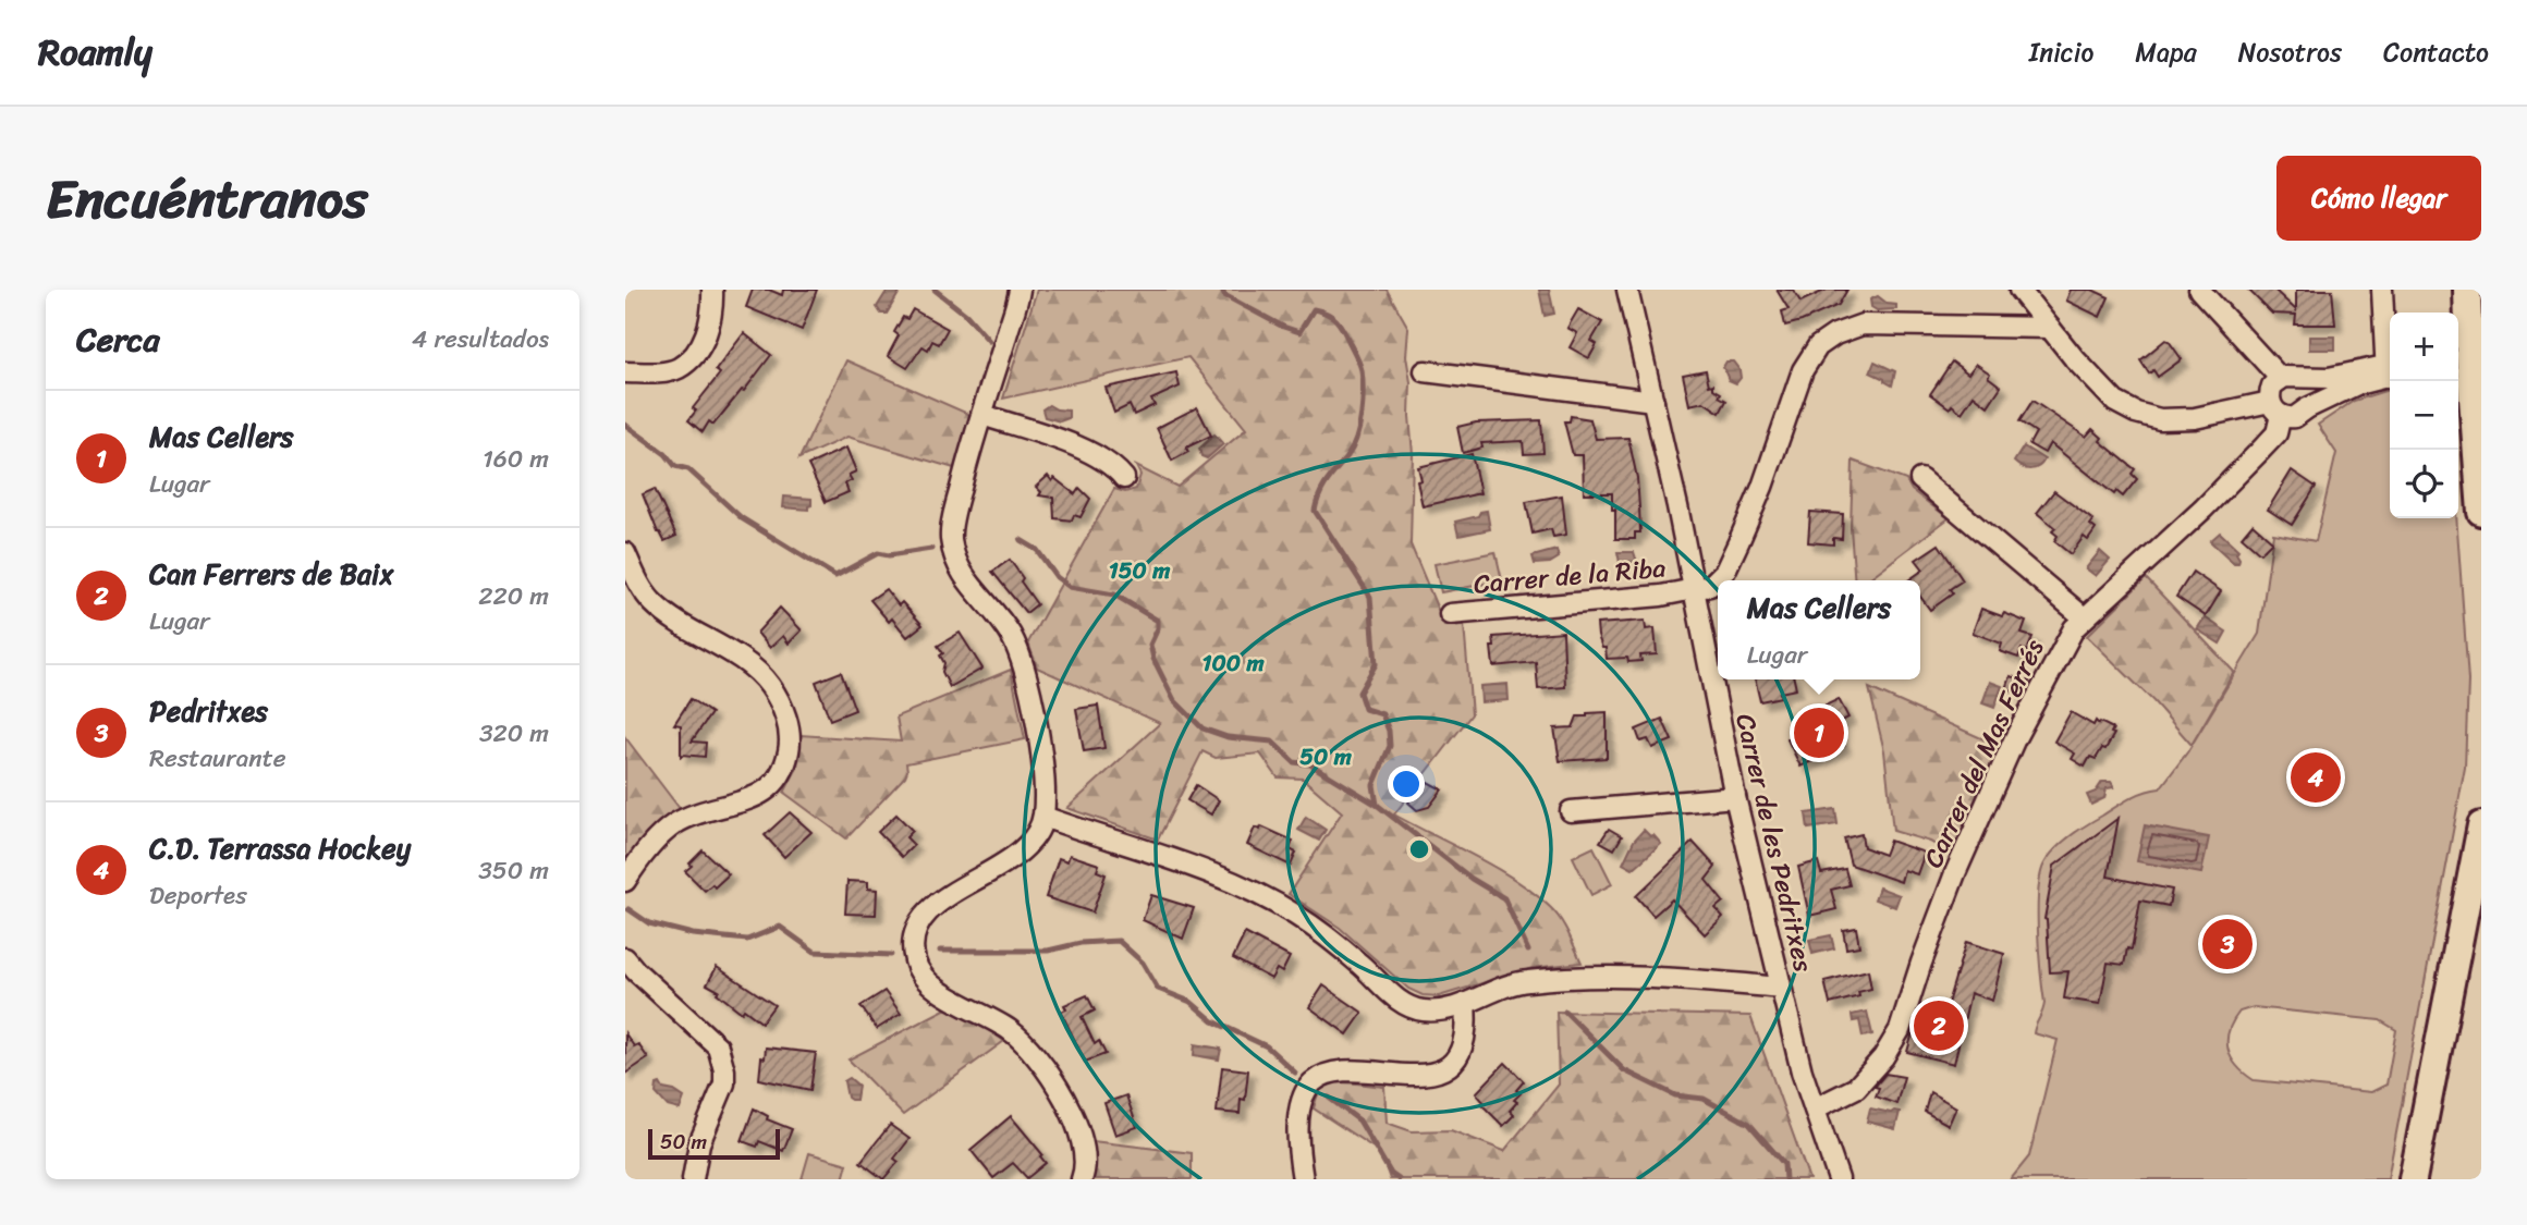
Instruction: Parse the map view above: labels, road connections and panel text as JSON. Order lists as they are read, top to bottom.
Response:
{
  "streets": {
    "street": ["Carrer de la Riba", "Carrer del Mas Ferrés", "Carrer de les Pedritxes"]
  },
  "crossings": [
    ["Carrer de la Riba", "Carrer de les Pedritxes"],
    ["Carrer del Mas Ferrés", "Carrer de les Pedritxes"]
  ],
  "scale_bar": "50 m",
  "page": {
    "header": "Roamly",
    "nav": [
      "Inicio",
      "Mapa",
      "Nosotros",
      "Contacto"
    ],
    "title": "Encuéntranos",
    "buttons": "Cómo llegar",
    "heading": ["Cerca", "4 resultados"],
    "map_buttons": ["+", "−"],
    "list": [
      {
        "mark": "1",
        "name": "Mas Cellers",
        "note": "Lugar",
        "value": "160 m"
      },
      {
        "mark": "2",
        "name": "Can Ferrers de Baix",
        "note": "Lugar",
        "value": "220 m"
      },
      {
        "mark": "3",
        "name": "Pedritxes",
        "note": "Restaurante",
        "value": "320 m"
      },
      {
        "mark": "4",
        "name": "C.D. Terrassa Hockey",
        "note": "Deportes",
        "value": "350 m"
      }
    ],
    "popup": ["Mas Cellers", "Lugar"],
    "pins": [
      "1",
      "4",
      "3",
      "2"
    ],
    "scale": "50 m"
  },
  "rings": ["150 m", "100 m", "50 m"]
}
